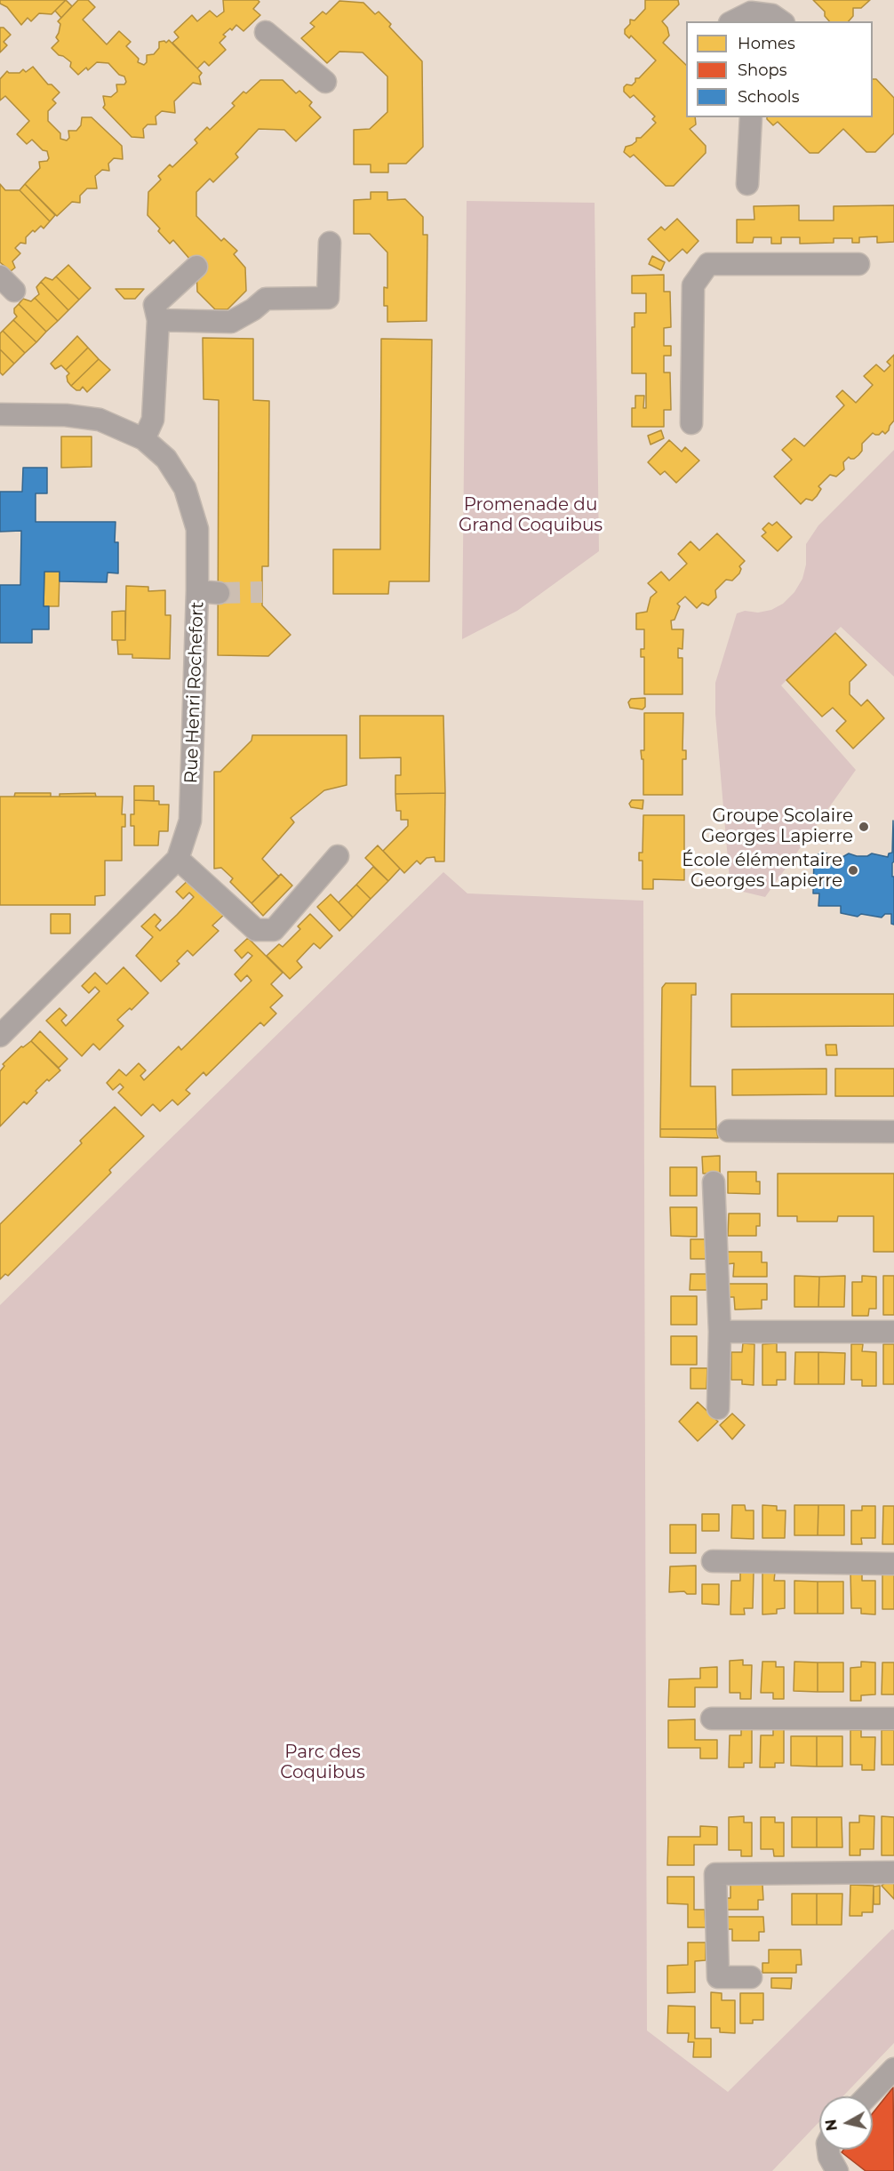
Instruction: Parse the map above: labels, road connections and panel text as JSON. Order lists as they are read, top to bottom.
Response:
{
  "streets": {
    "street": ["Rue Henri Rochefort"]
  },
  "parks": ["Promenade du Grand Coquibus", "Parc des Coquibus"],
  "places": ["Groupe Scolaire Georges Lapierre", "École élémentaire Georges Lapierre"],
  "legend": ["Homes", "Shops", "Schools"],
  "north": "left"
}
